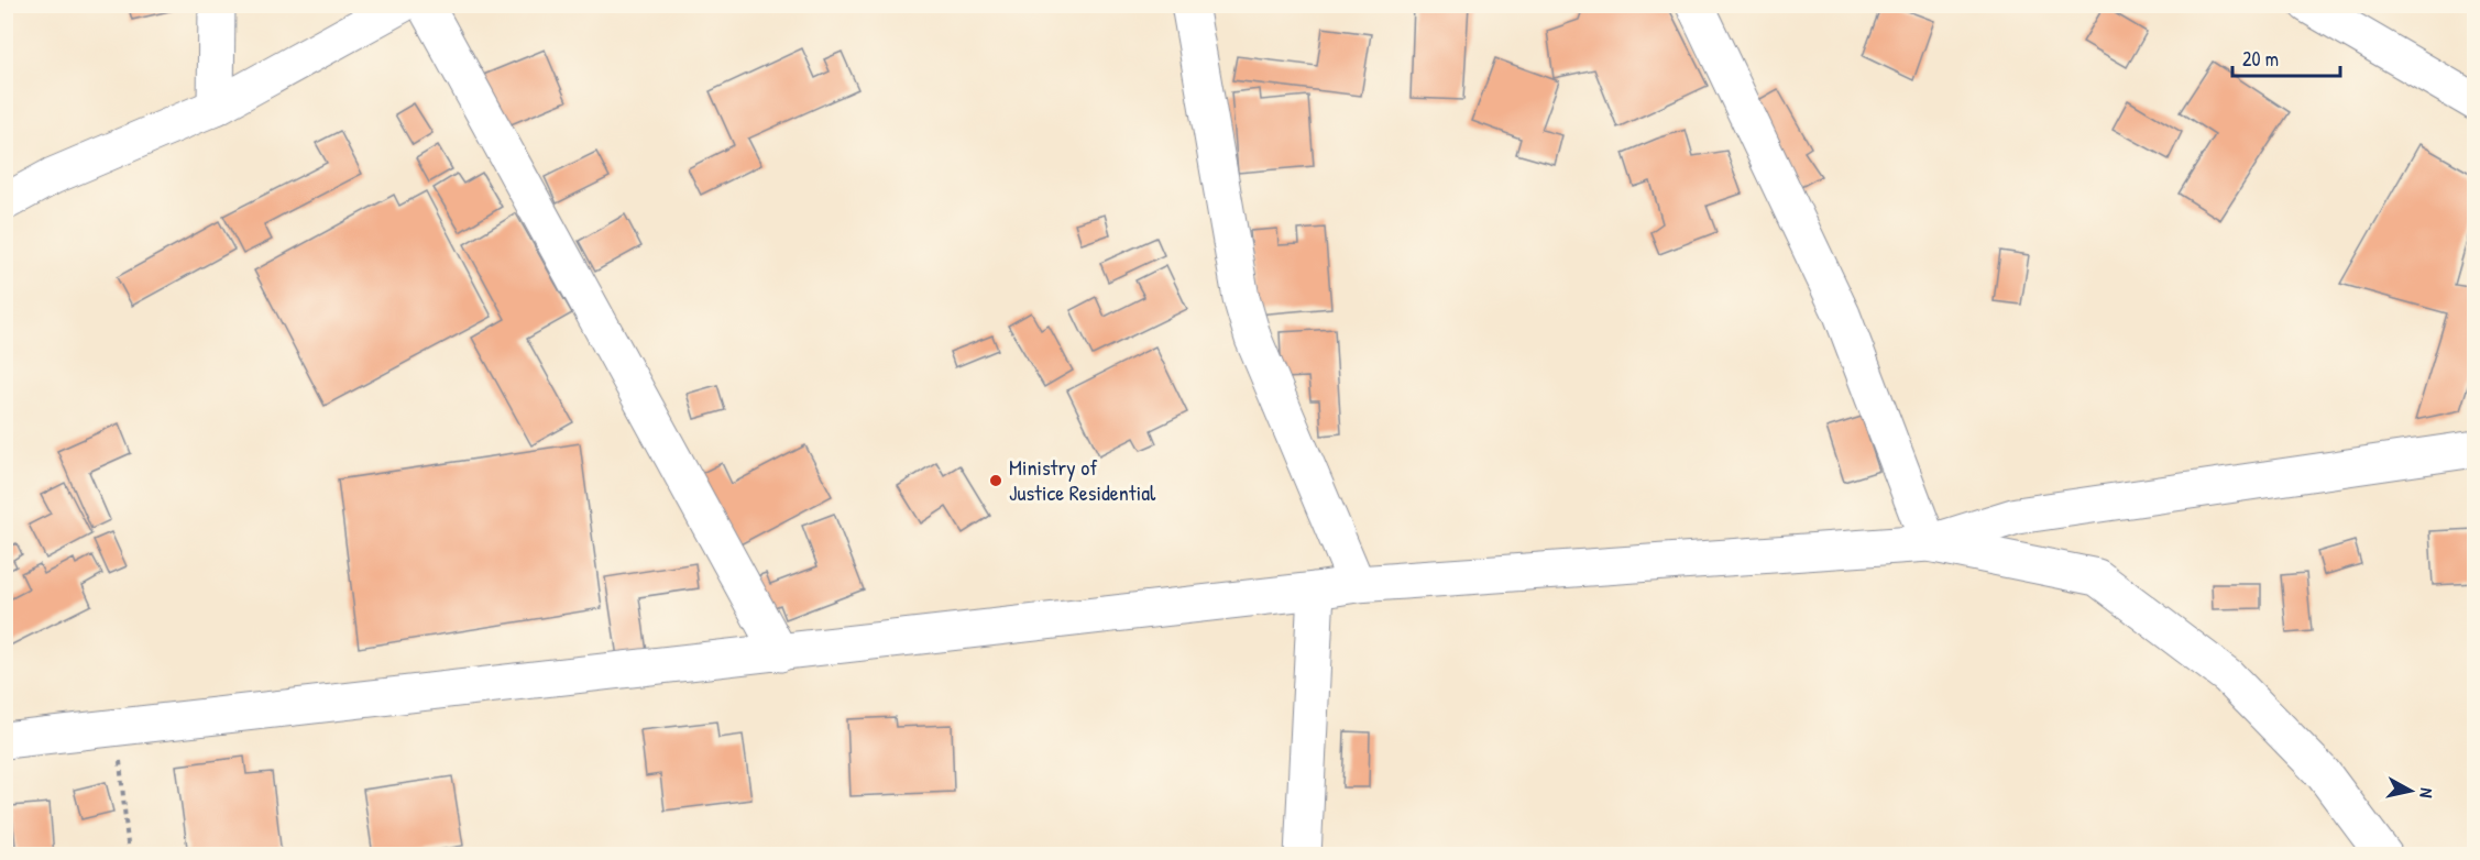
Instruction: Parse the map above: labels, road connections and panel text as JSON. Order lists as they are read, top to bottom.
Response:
{
  "places": ["Ministry of Justice Residential"],
  "scale_bar": "20 m",
  "north": "right"
}
